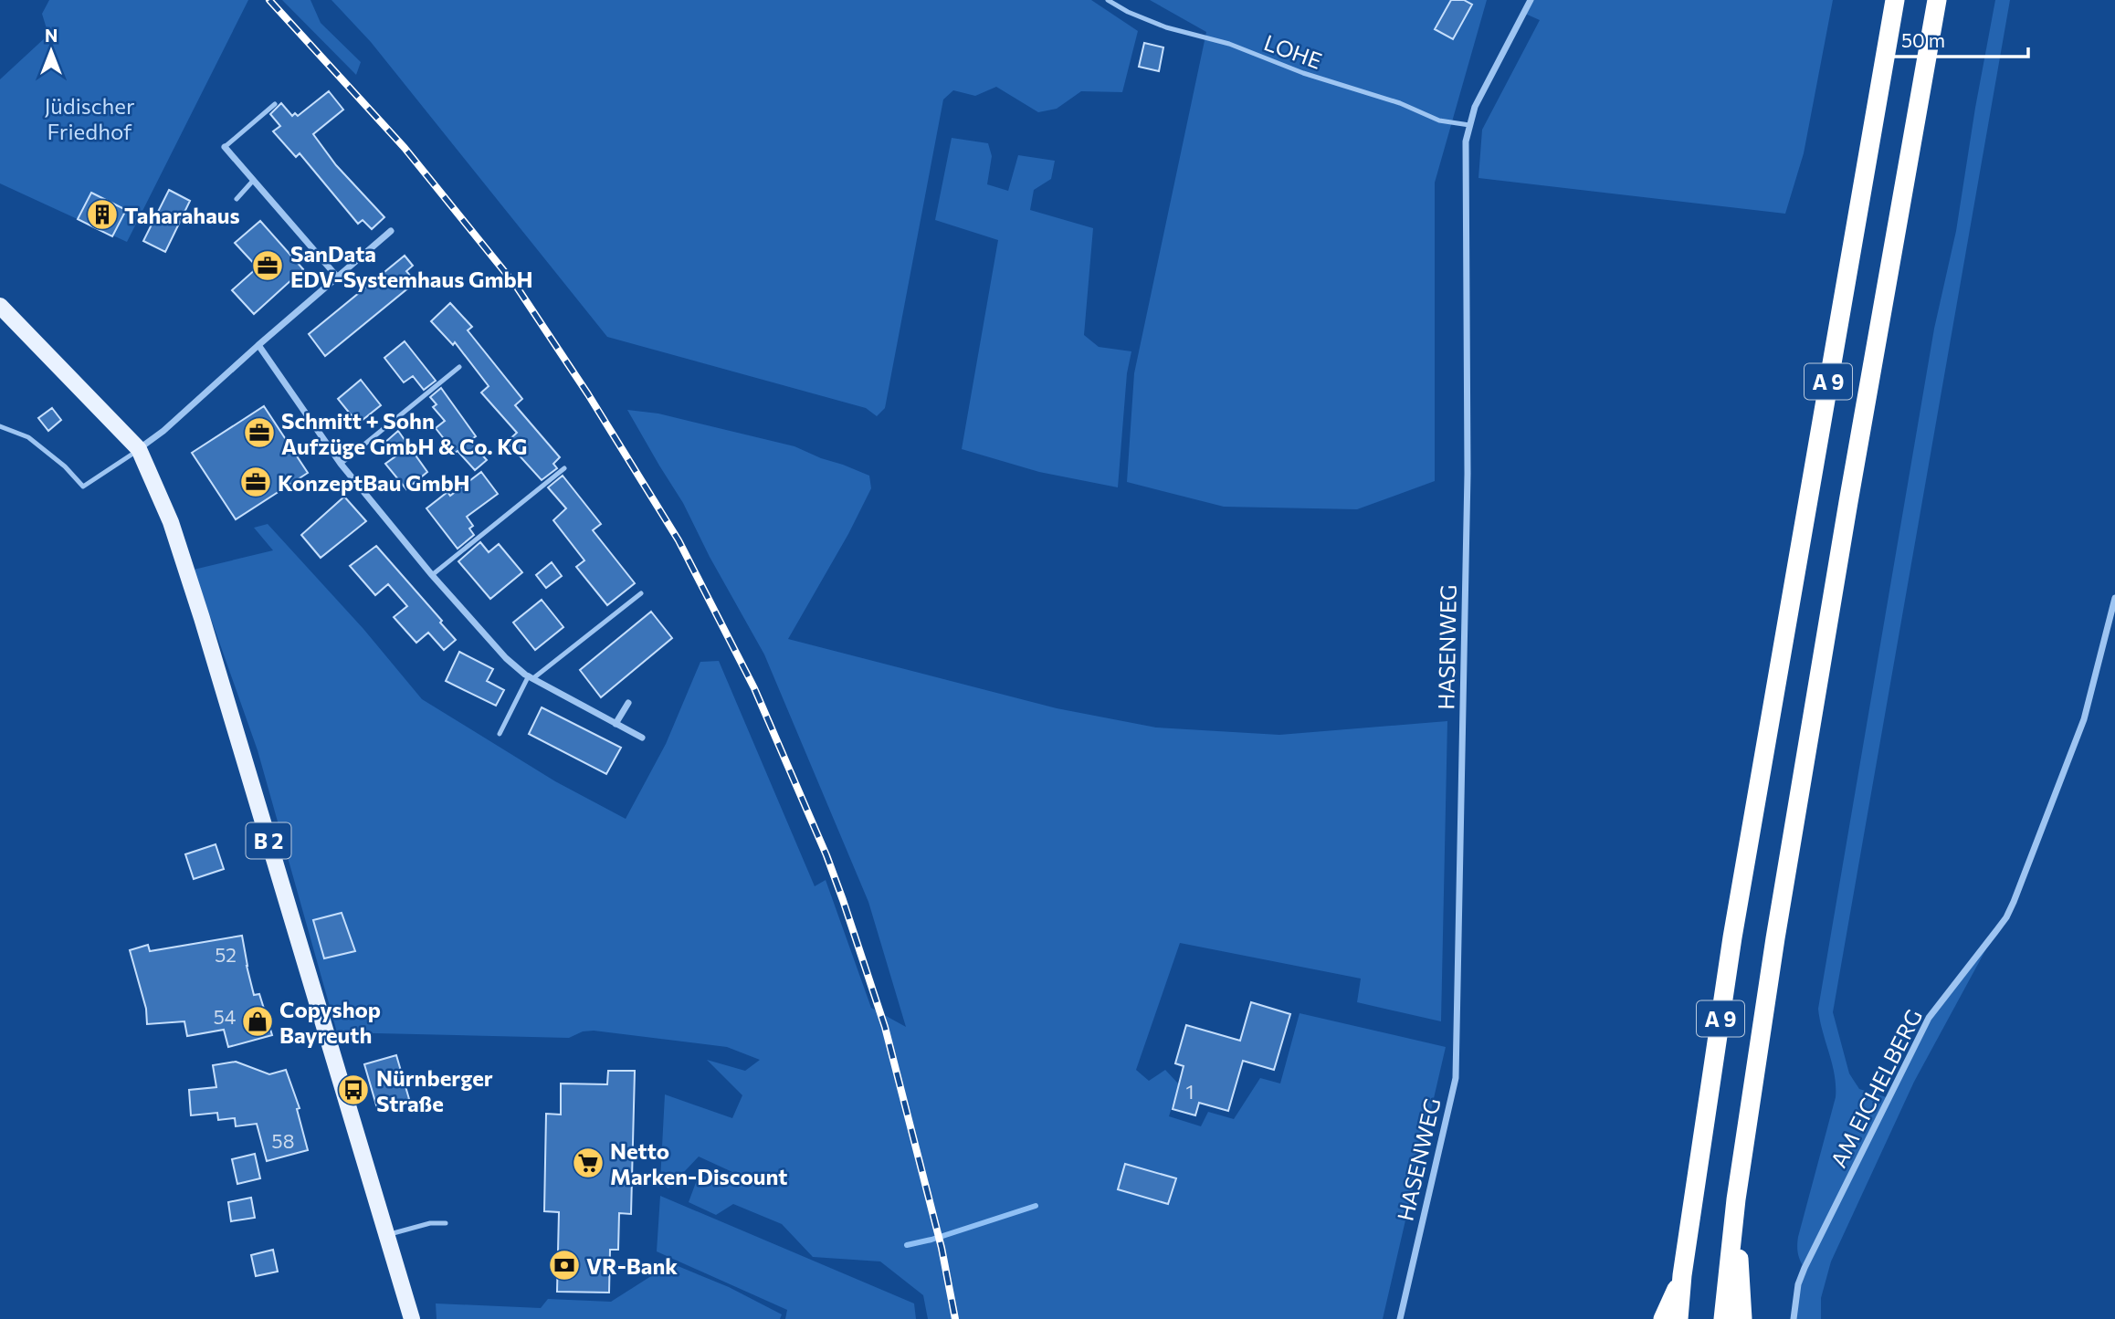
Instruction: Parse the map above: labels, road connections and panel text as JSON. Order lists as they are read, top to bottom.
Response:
{
  "streets": {
    "highway": ["A 9"],
    "main road": ["B 2"],
    "street": ["HASENWEG", "AM EICHELBERG"],
    "lane": ["LOHE"]
  },
  "crossings": [
    ["LOHE", "HASENWEG"]
  ],
  "parks": ["Jüdischer Friedhof"],
  "places": {
    "building": ["Taharahaus"],
    "office": ["SanData EDV-Systemhaus GmbH", "Schmitt + Sohn Aufzüge GmbH & Co. KG", "KonzeptBau GmbH"],
    "shop": ["Copyshop Bayreuth"],
    "bus stop": ["Nürnberger Straße"],
    "supermarket": ["Netto Marken-Discount"],
    "bank": ["VR-Bank"]
  },
  "house_numbers": [
    "52",
    "54",
    "1",
    "58"
  ],
  "scale_bar": "50 m",
  "north": "top"
}
